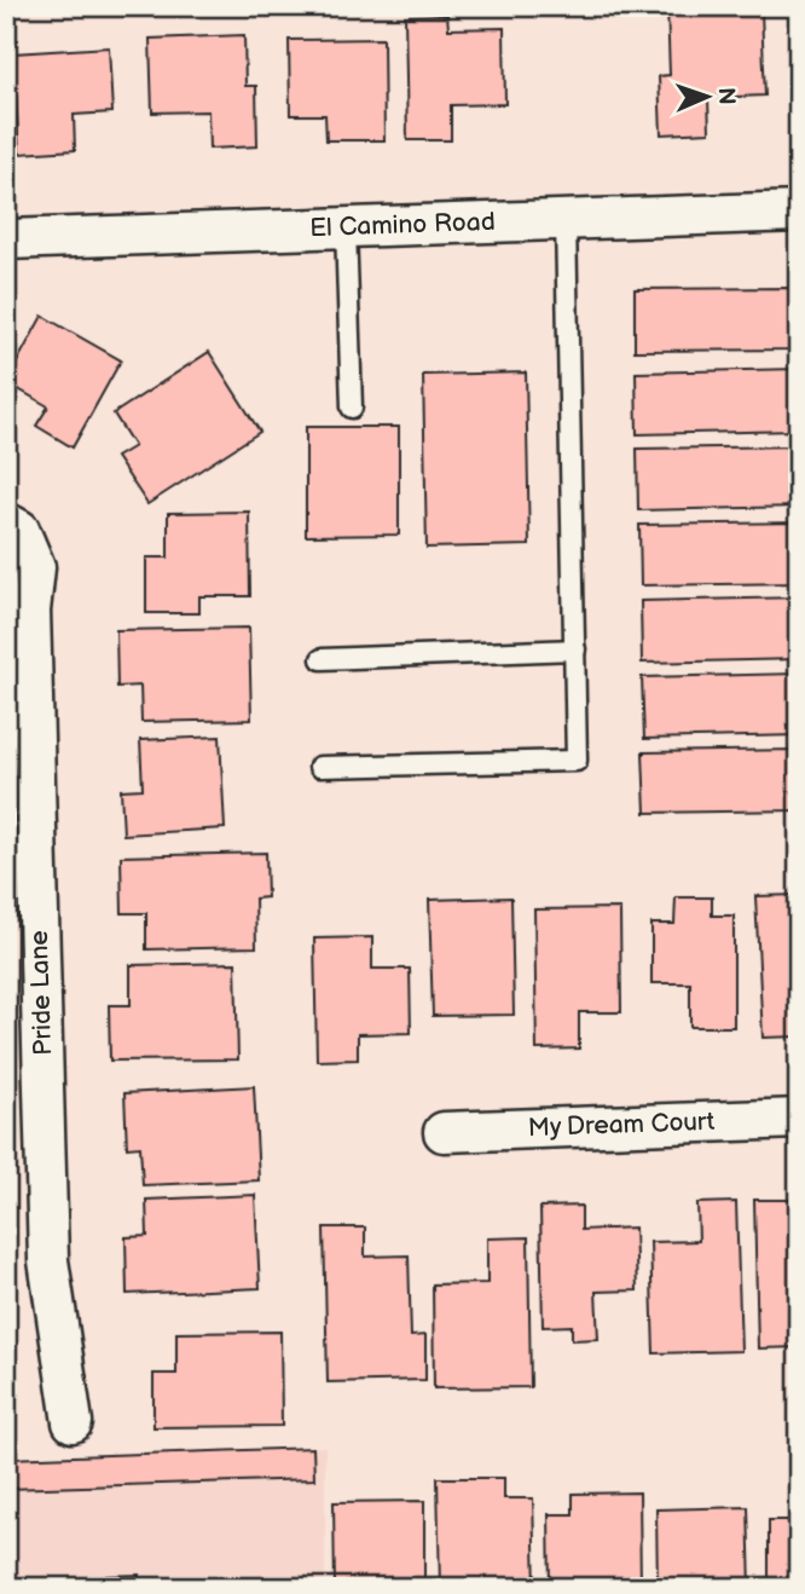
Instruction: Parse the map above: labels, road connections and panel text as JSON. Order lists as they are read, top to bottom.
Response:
{
  "streets": {
    "street": ["El Camino Road", "Pride Lane", "My Dream Court"]
  },
  "north": "right"
}
